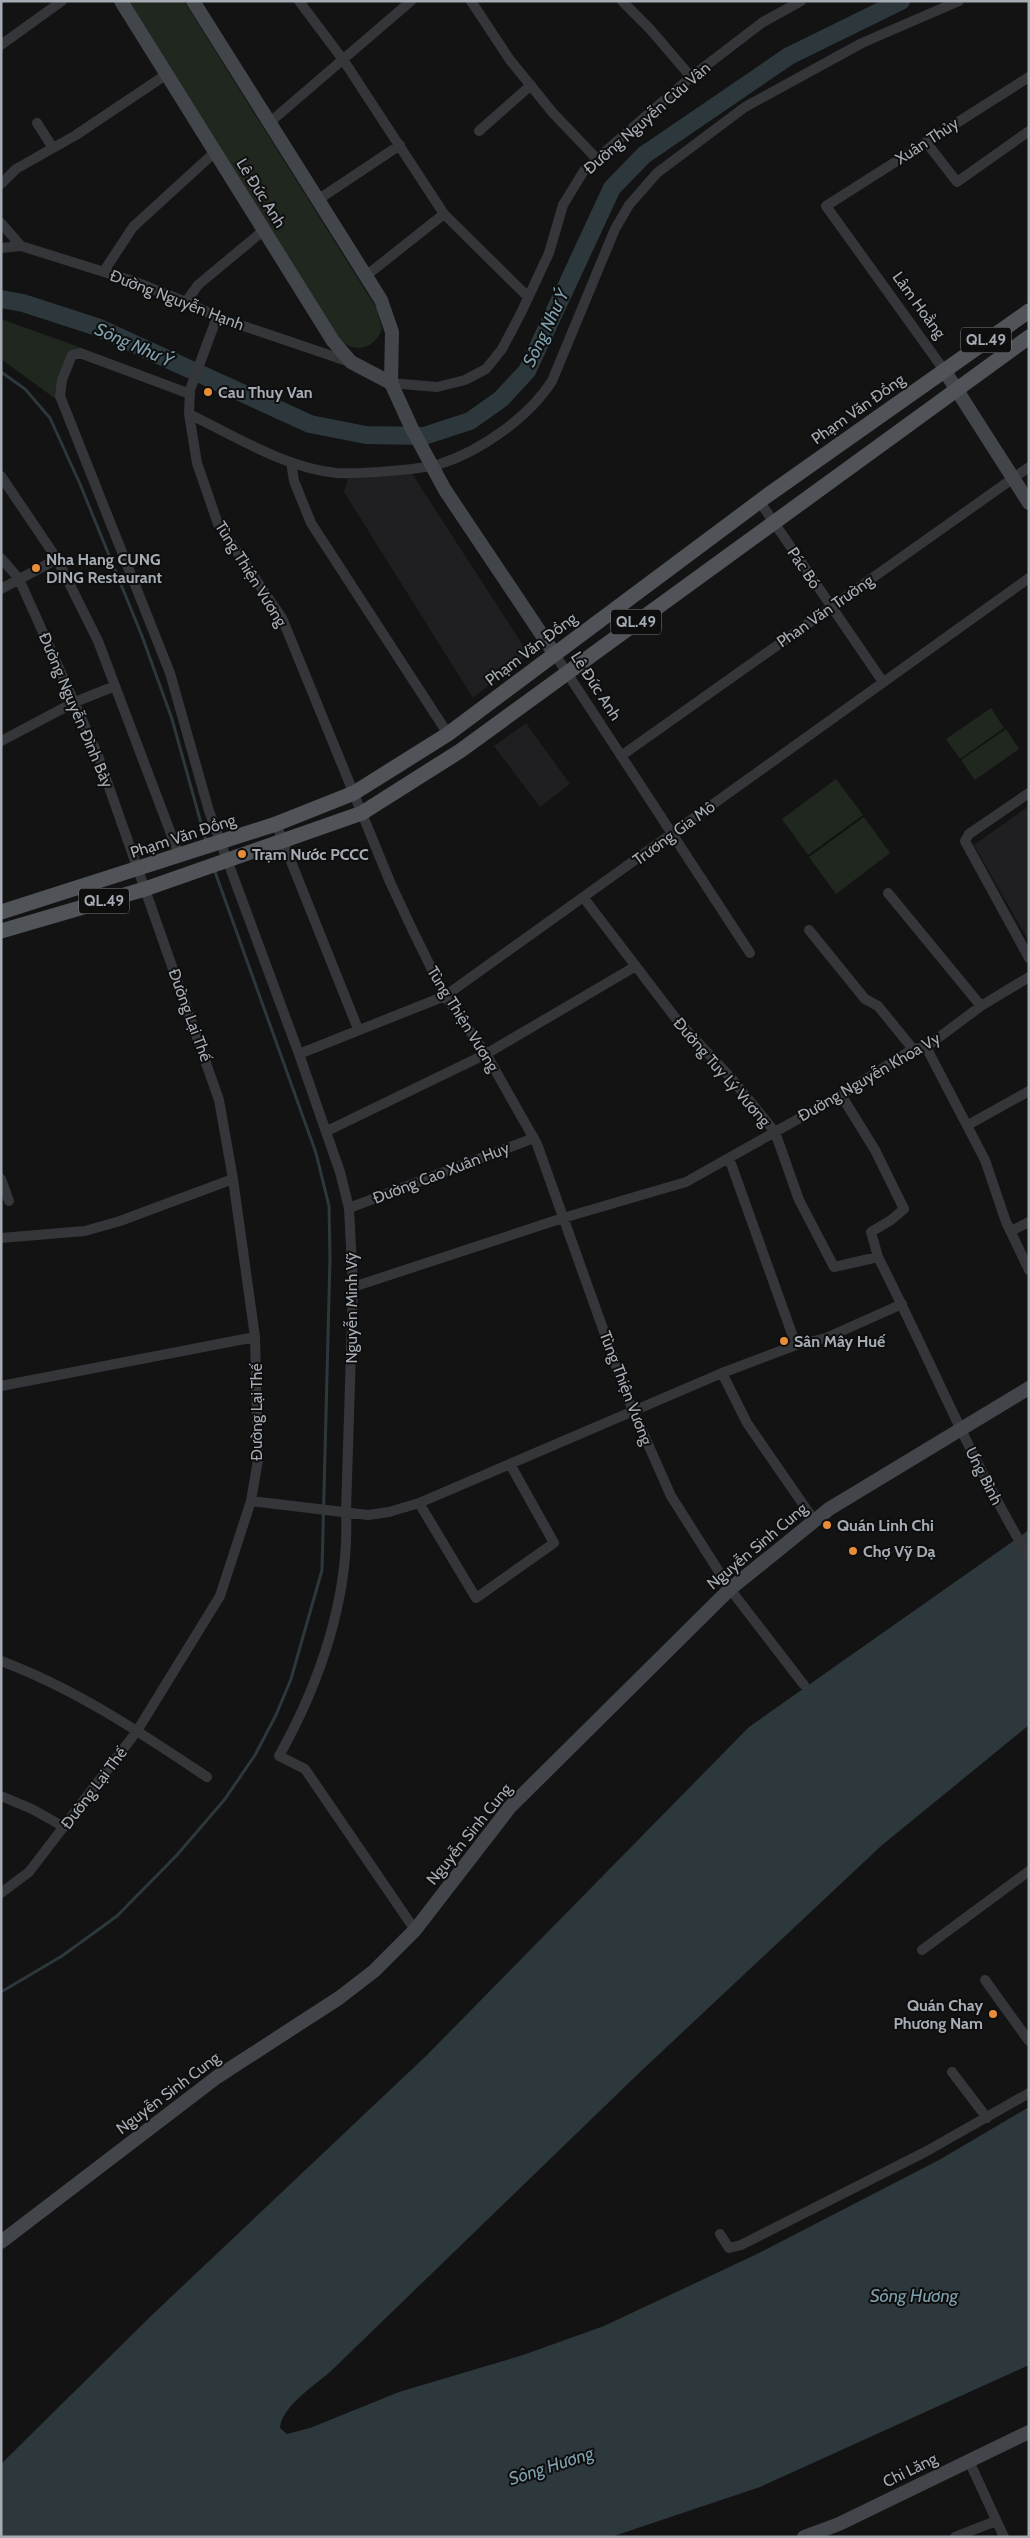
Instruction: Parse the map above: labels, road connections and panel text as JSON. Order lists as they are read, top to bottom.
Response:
{
  "streets": {
    "main road": ["QL.49", "Phạm Văn Đồng"],
    "street": [
      "Đường Nguyễn Cửu Vân",
      "Xuân Thủy",
      "Lê Đức Anh",
      "Đường Nguyễn Hạnh",
      "Lâm Hoằng",
      "Pác Bó",
      "Tùng Thiện Vương",
      "Phan Văn Trường",
      "Đường Nguyễn Đình Bảy",
      "Trương Gia Mô",
      "Đường Lại Thế",
      "Đường Tuy Lý Vương",
      "Đường Nguyễn Khoa Vy",
      "Đường Cao Xuân Huy",
      "Nguyễn Minh Vỹ",
      "Ưng Bình",
      "Nguyễn Sinh Cung",
      "Chi Lăng"
    ]
  },
  "crossings": [
    ["Đường Nguyễn Cửu Vân", "Lê Đức Anh"],
    ["Xuân Thủy", "Lâm Hoằng"],
    ["Lê Đức Anh", "Đường Nguyễn Hạnh"],
    ["Lê Đức Anh", "QL.49"],
    ["Lê Đức Anh", "Phạm Văn Đồng"],
    ["Lê Đức Anh", "Phan Văn Trường"],
    ["Lê Đức Anh", "Trương Gia Mô"],
    ["Đường Nguyễn Hạnh", "Tùng Thiện Vương"],
    ["Lâm Hoằng", "QL.49"],
    ["Lâm Hoằng", "Phạm Văn Đồng"],
    ["Lâm Hoằng", "Phan Văn Trường"],
    ["QL.49", "Pác Bó"],
    ["QL.49", "Tùng Thiện Vương"],
    ["QL.49", "Đường Lại Thế"],
    ["QL.49", "Nguyễn Minh Vỹ"],
    ["Phạm Văn Đồng", "Pác Bó"],
    ["Phạm Văn Đồng", "Tùng Thiện Vương"],
    ["Phạm Văn Đồng", "Đường Nguyễn Đình Bảy"],
    ["Phạm Văn Đồng", "Đường Lại Thế"],
    ["Phạm Văn Đồng", "Nguyễn Minh Vỹ"],
    ["Pác Bó", "Phan Văn Trường"],
    ["Pác Bó", "Trương Gia Mô"],
    ["Tùng Thiện Vương", "Trương Gia Mô"],
    ["Tùng Thiện Vương", "Đường Nguyễn Khoa Vy"],
    ["Tùng Thiện Vương", "Đường Cao Xuân Huy"],
    ["Tùng Thiện Vương", "Nguyễn Minh Vỹ"],
    ["Tùng Thiện Vương", "Nguyễn Sinh Cung"],
    ["Đường Nguyễn Đình Bảy", "Đường Lại Thế"],
    ["Trương Gia Mô", "Đường Tuy Lý Vương"],
    ["Trương Gia Mô", "Nguyễn Minh Vỹ"],
    ["Đường Tuy Lý Vương", "Đường Nguyễn Khoa Vy"],
    ["Đường Nguyễn Khoa Vy", "Nguyễn Minh Vỹ"],
    ["Đường Cao Xuân Huy", "Nguyễn Minh Vỹ"],
    ["Nguyễn Minh Vỹ", "Nguyễn Sinh Cung"],
    ["Ưng Bình", "Nguyễn Sinh Cung"]
  ],
  "water": ["Sông Như Ý", "Sông Hương"],
  "places": [
    "Cau Thuy Van",
    "Nha Hang CUNG DING Restaurant",
    "Trạm Nước PCCC",
    "Sân Mây Huế",
    "Quán Linh Chi",
    "Chợ Vỹ Dạ",
    "Quán Chay Phương Nam"
  ]
}
